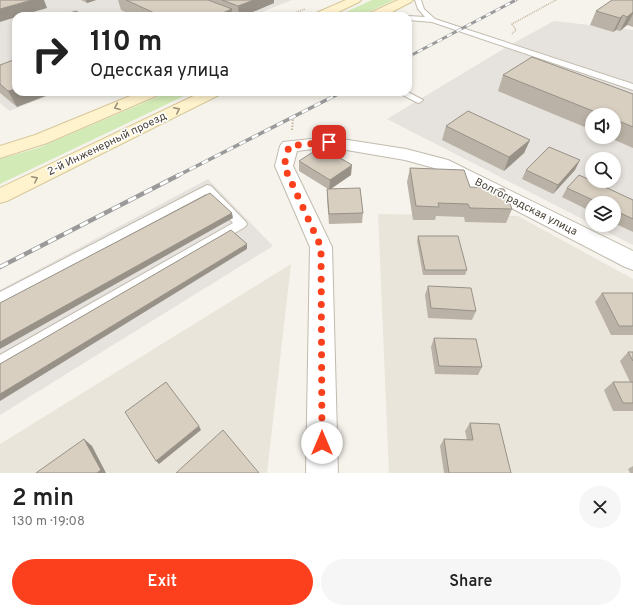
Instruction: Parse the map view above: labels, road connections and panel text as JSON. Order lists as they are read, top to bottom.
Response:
{
  "streets": {
    "main road": ["2-й Инженерный проезд"],
    "street": ["Волгоградская улица"]
  },
  "page": {
    "turn": ["110 m", "Одесская улица"],
    "heading": ["2 min", "130 m · 19:08"],
    "buttons": ["Exit", "Share"]
  }
}
